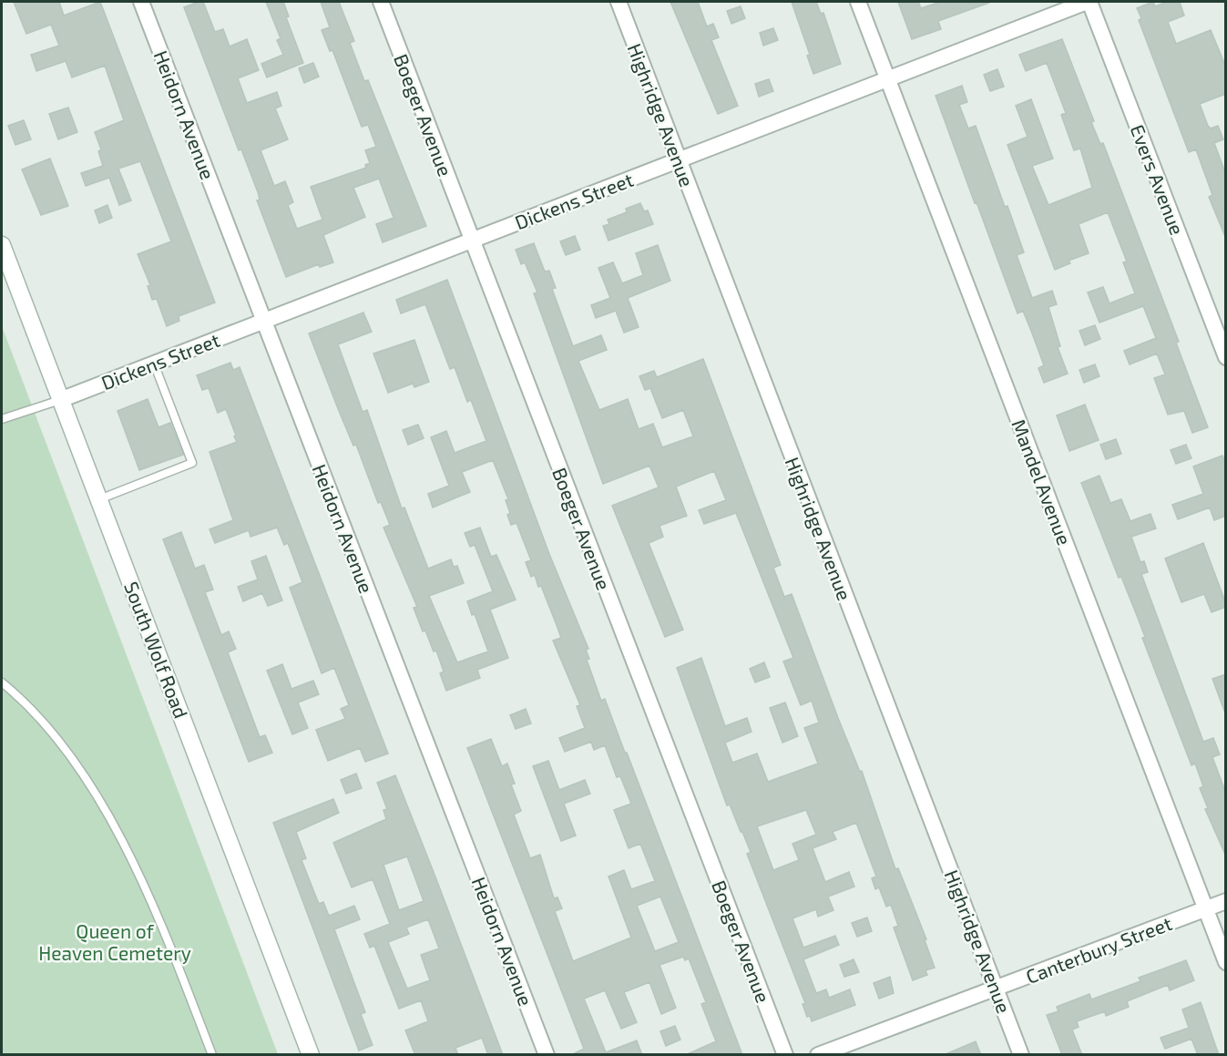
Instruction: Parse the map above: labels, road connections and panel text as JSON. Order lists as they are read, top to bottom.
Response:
{
  "streets": {
    "main road": ["South Wolf Road"],
    "street": [
      "Heidorn Avenue",
      "Boeger Avenue",
      "Highridge Avenue",
      "Evers Avenue",
      "Dickens Street",
      "Mandel Avenue",
      "Canterbury Street"
    ]
  },
  "crossings": [
    ["Heidorn Avenue", "Dickens Street"],
    ["Boeger Avenue", "Dickens Street"],
    ["Highridge Avenue", "Dickens Street"],
    ["Highridge Avenue", "Canterbury Street"],
    ["Evers Avenue", "Dickens Street"],
    ["Dickens Street", "Mandel Avenue"],
    ["Dickens Street", "South Wolf Road"],
    ["Mandel Avenue", "Canterbury Street"]
  ],
  "parks": ["Queen of Heaven Cemetery"]
}
